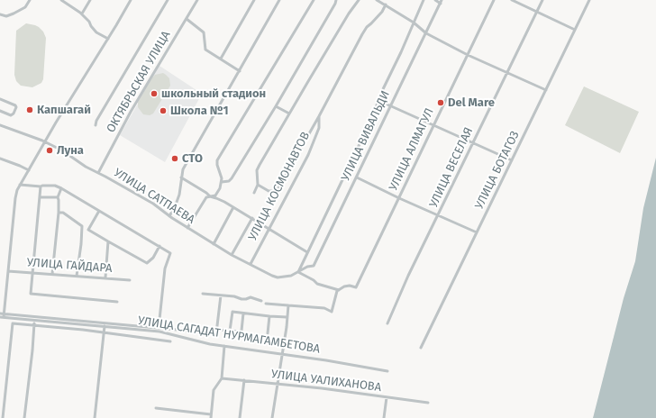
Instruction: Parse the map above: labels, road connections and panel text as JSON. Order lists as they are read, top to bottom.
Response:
{
  "streets": {
    "street": [
      "ОКТЯБРЬСКАЯ УЛИЦА",
      "УЛИЦА ВИВАЛЬДИ",
      "УЛИЦА АЛМАГУЛ",
      "УЛИЦА ВЕСЕЛАЯ",
      "УЛИЦА БОТАГОЗ",
      "УЛИЦА КОСМОНАВТОВ",
      "УЛИЦА САТПАЕВА",
      "УЛИЦА ГАЙДАРА",
      "УЛИЦА САГАДАТ НУРМАГАМБЕТОВА",
      "УЛИЦА УАЛИХАНОВА"
    ]
  },
  "crossings": [
    ["ОКТЯБРЬСКАЯ УЛИЦА", "УЛИЦА САТПАЕВА"],
    ["УЛИЦА ВИВАЛЬДИ", "УЛИЦА САТПАЕВА"],
    ["УЛИЦА КОСМОНАВТОВ", "УЛИЦА САТПАЕВА"]
  ],
  "places": [
    "школьный стадион",
    "Del Mare",
    "Капшагай",
    "Школа №1",
    "Луна",
    "СТО"
  ]
}
